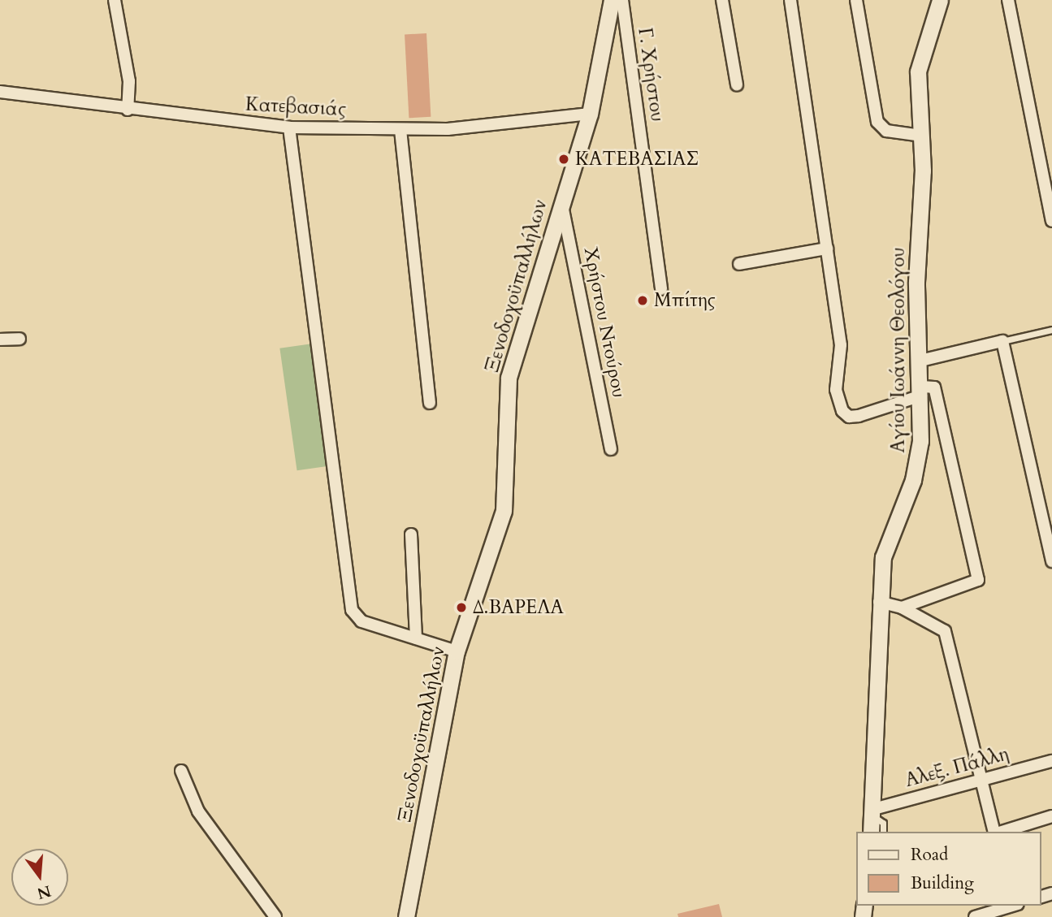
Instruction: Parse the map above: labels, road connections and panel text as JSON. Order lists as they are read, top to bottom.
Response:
{
  "streets": {
    "street": [
      "Γ. Χρήστου",
      "Κατεβασιάς",
      "Ξενοδοχοϋπαλλήλων",
      "Χρήστου Ντούρου",
      "Αγίου Ιωάννη Θεολόγου",
      "Αλεξ. Πάλλη"
    ]
  },
  "crossings": [
    ["Κατεβασιάς", "Ξενοδοχοϋπαλλήλων"],
    ["Ξενοδοχοϋπαλλήλων", "Χρήστου Ντούρου"],
    ["Αγίου Ιωάννη Θεολόγου", "Αλεξ. Πάλλη"]
  ],
  "places": ["ΚΑΤΕΒΑΣΙΑΣ", "Μπίτης", "Δ.ΒΑΡΕΛΑ"],
  "legend": ["Road", "Building"],
  "north": "bottom"
}
